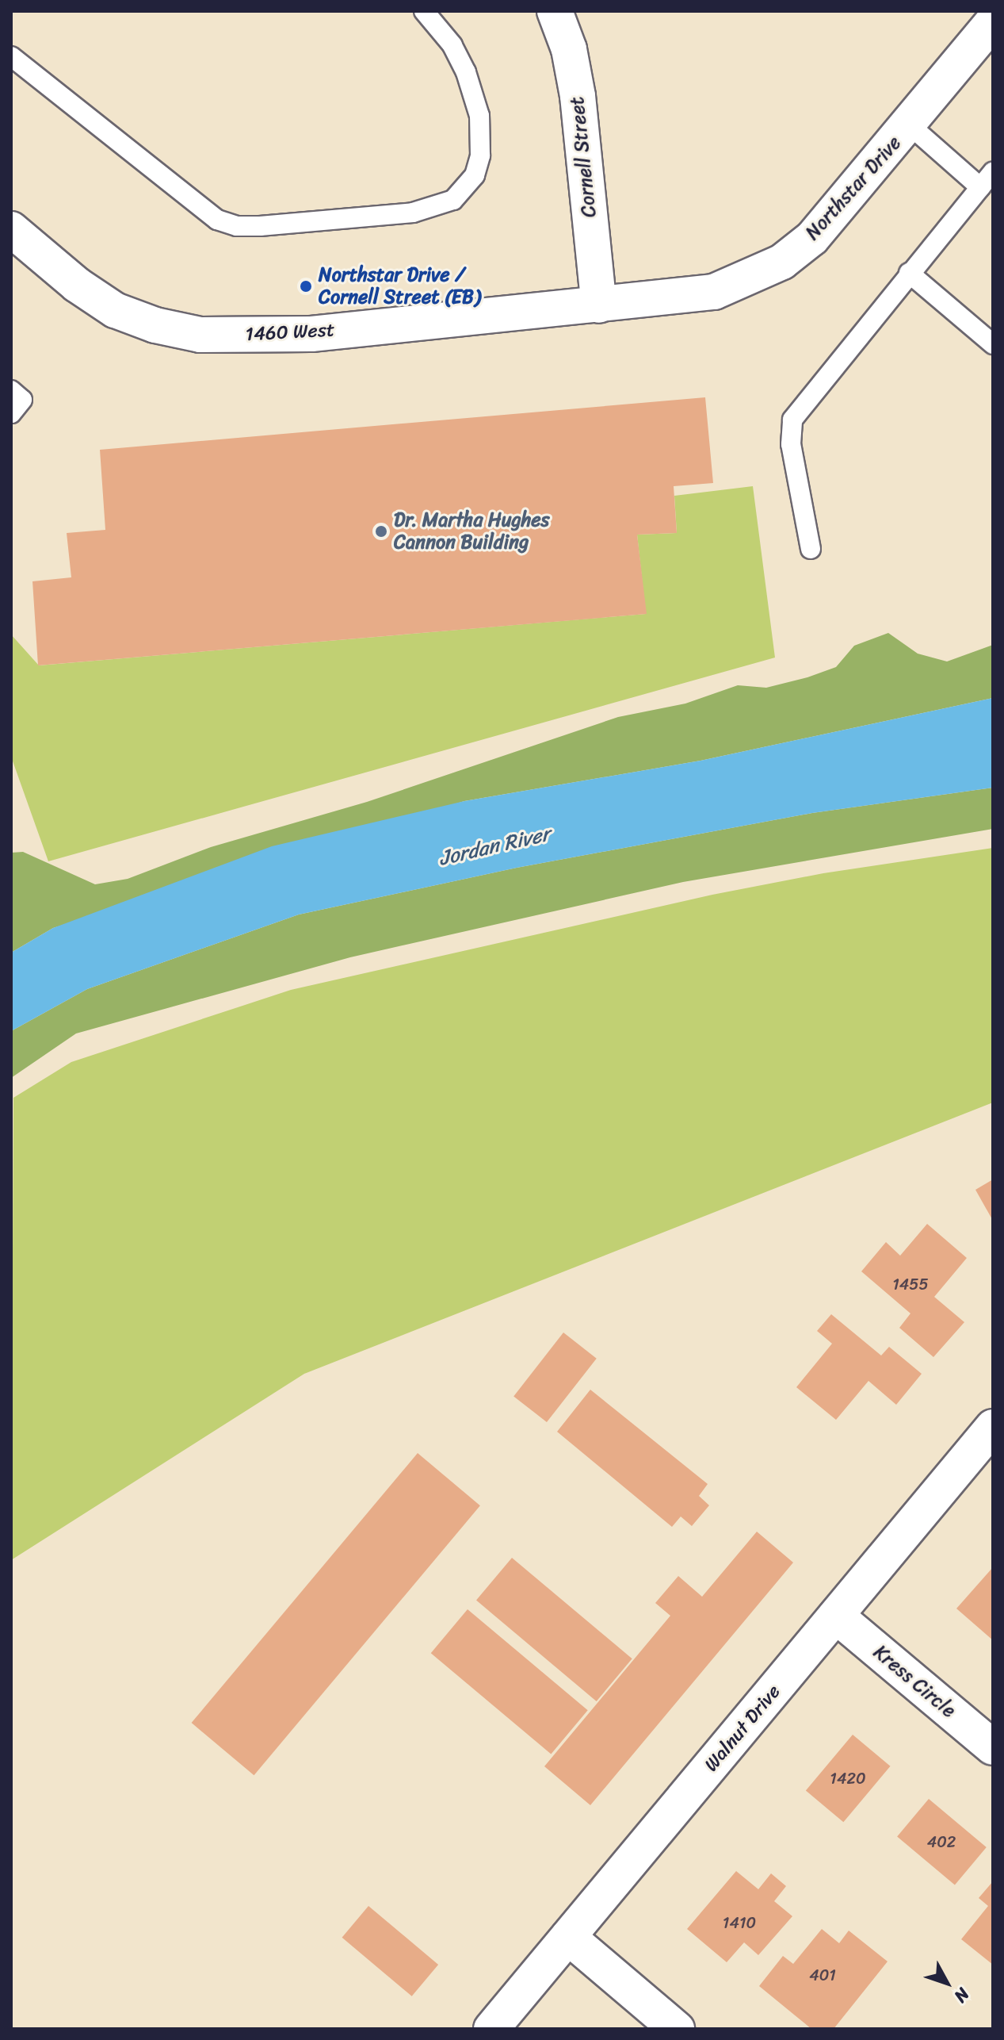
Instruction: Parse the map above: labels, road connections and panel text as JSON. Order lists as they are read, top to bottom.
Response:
{
  "streets": {
    "street": [
      "Cornell Street",
      "Northstar Drive",
      "1460 West",
      "Kress Circle",
      "Walnut Drive"
    ]
  },
  "crossings": [
    ["Cornell Street", "Northstar Drive"],
    ["Cornell Street", "1460 West"],
    ["Northstar Drive", "1460 West"],
    ["Kress Circle", "Walnut Drive"]
  ],
  "water": ["Jordan River"],
  "places": ["Northstar Drive / Cornell Street (EB)", "Dr. Martha Hughes Cannon Building"],
  "house_numbers": [
    "1455",
    "1420",
    "402",
    "1410",
    "401"
  ],
  "north": "bottom right"
}
